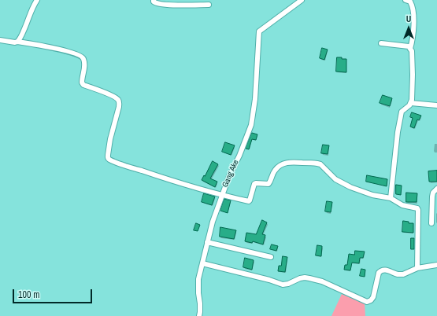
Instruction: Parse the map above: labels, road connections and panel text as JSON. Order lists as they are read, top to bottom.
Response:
{
  "streets": {
    "street": ["Gang Ake"]
  },
  "scale_bar": "100 m",
  "north": "top"
}
